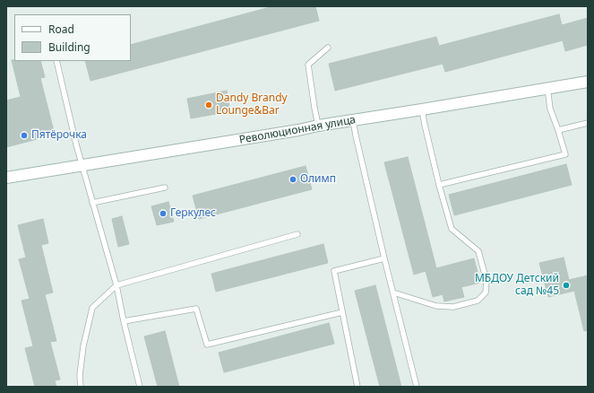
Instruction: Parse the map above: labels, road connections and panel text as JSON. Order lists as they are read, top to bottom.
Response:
{
  "streets": {
    "main road": ["Революционная улица"]
  },
  "places": [
    "Dandy Brandy Lounge&Bar",
    "Пятёрочка",
    "Олимп",
    "Геркулес",
    "МБДОУ Детский сад №45"
  ],
  "legend": ["Road", "Building"]
}
